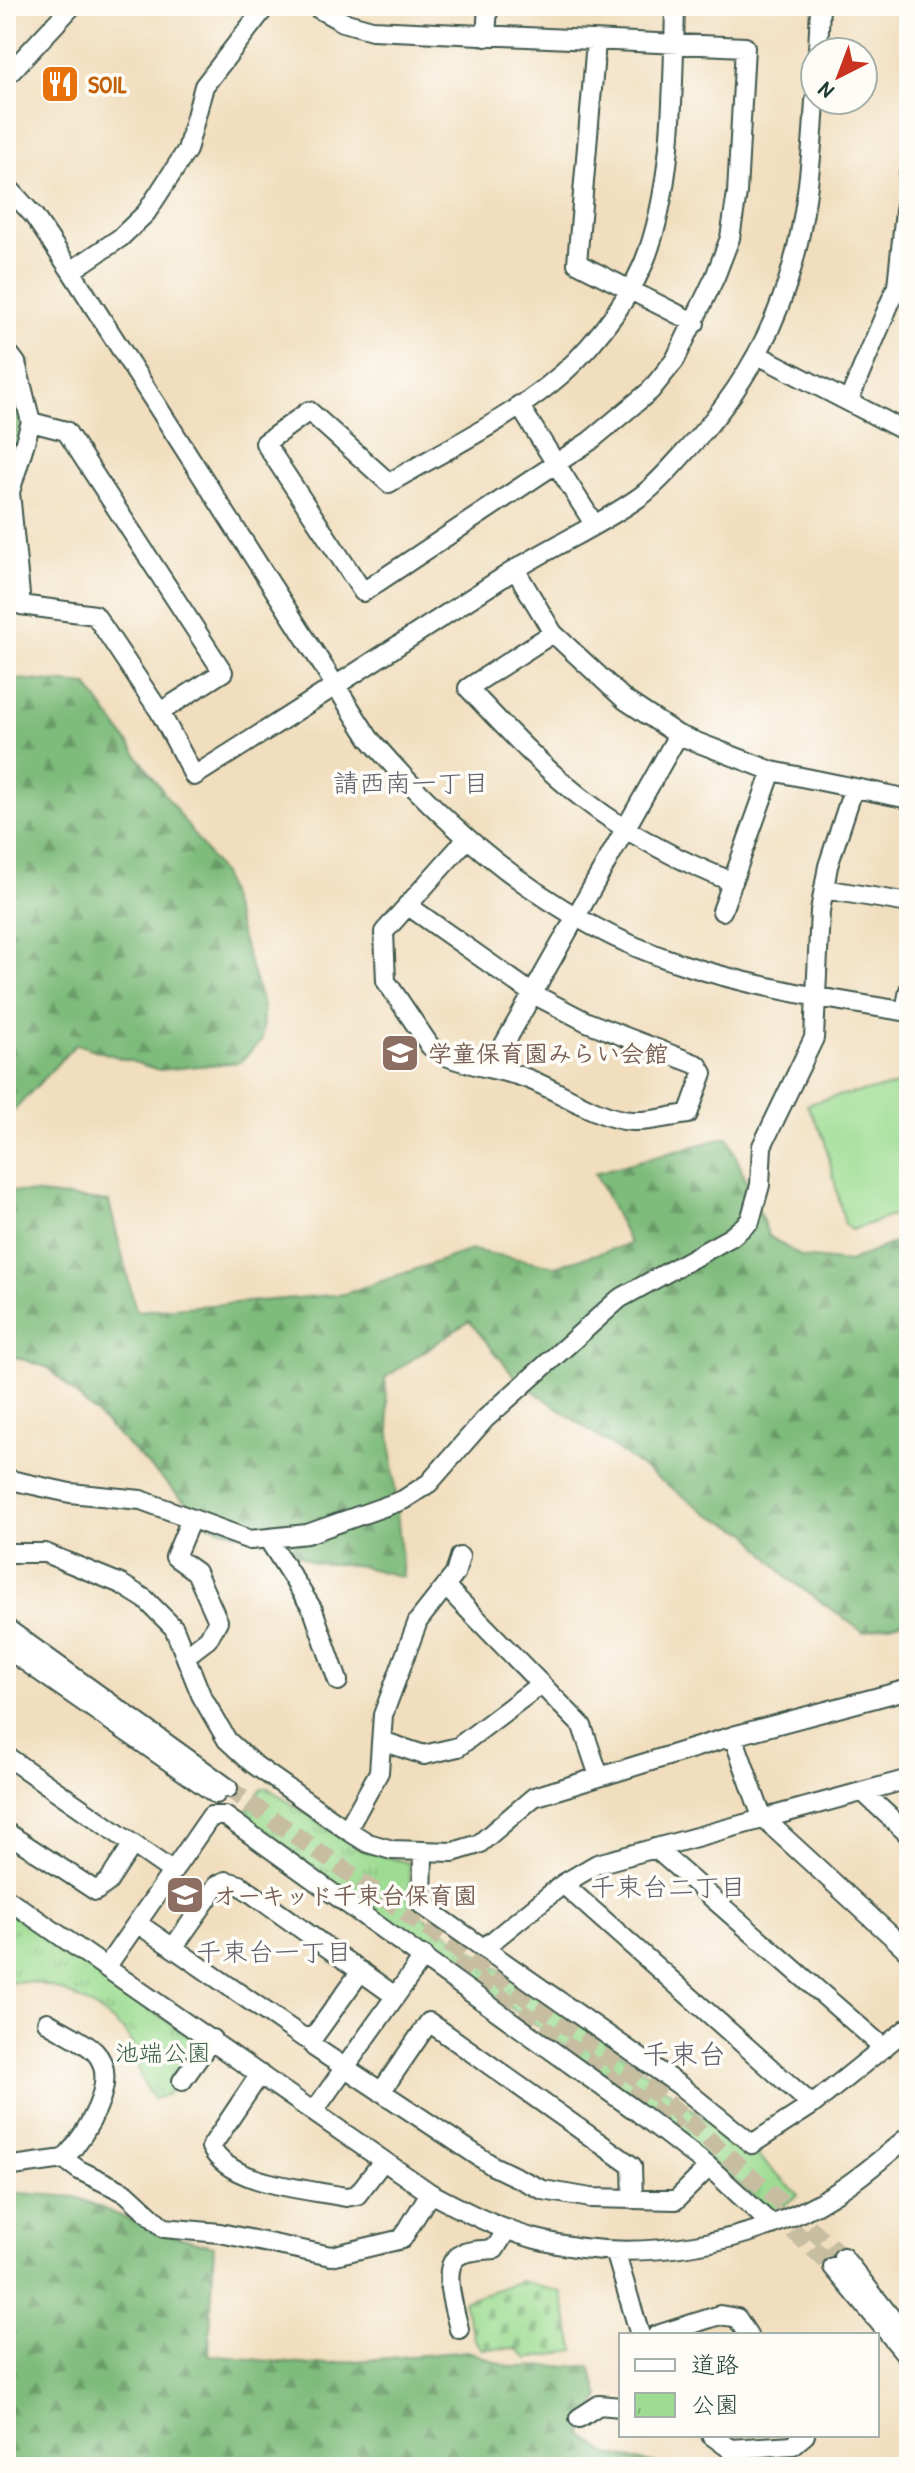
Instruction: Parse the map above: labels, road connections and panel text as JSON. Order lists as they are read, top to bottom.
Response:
{
  "districts": [
    "請西南一丁目",
    "千束台二丁目",
    "千束台一丁目",
    "千束台"
  ],
  "parks": ["池端公園"],
  "places": {
    "restaurant": ["SOIL"],
    "school or university": ["学童保育園みらい会館", "オーキッド千束台保育園"]
  },
  "legend": ["道路", "公園"],
  "north": "bottom left"
}
